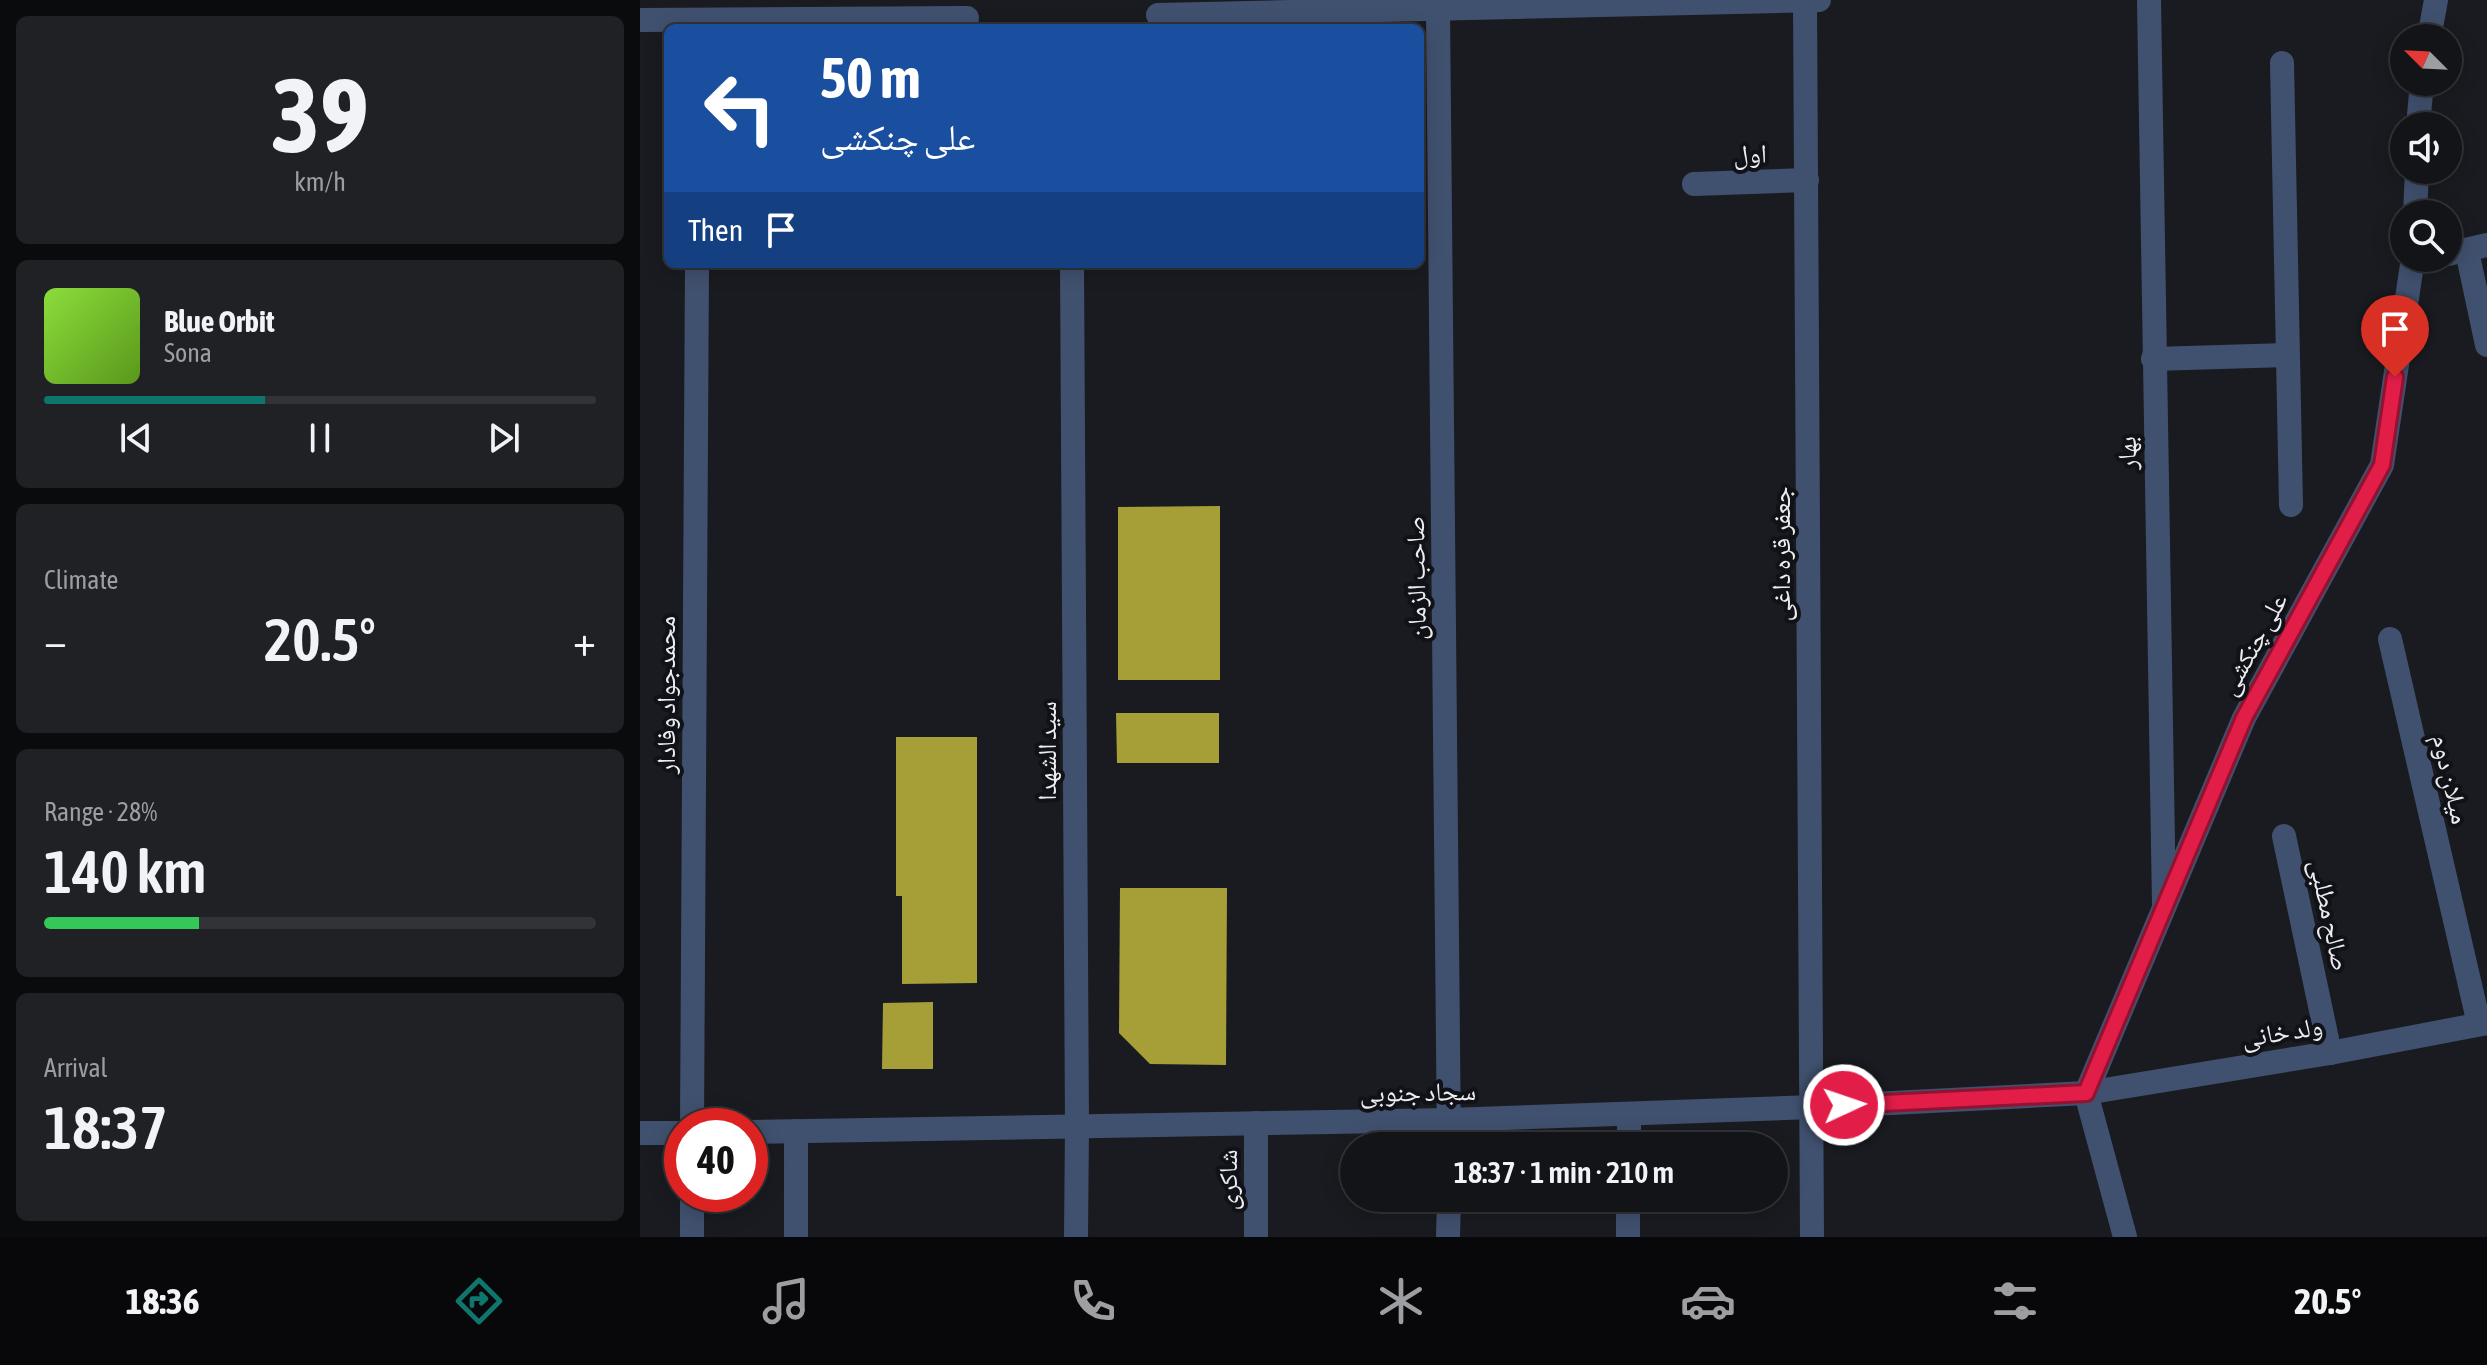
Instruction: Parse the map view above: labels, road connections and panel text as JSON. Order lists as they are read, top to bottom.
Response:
{
  "streets": {
    "street": [
      "اول",
      "بهار",
      "جعفر قره داغی",
      "صاحب الزمان",
      "علی چنکشی",
      "محمدجواد وفادار",
      "سید الشهدا",
      "میلان دوم",
      "صالح مطلبی",
      "ولد خانی",
      "سجاد جنوبی",
      "شاکری"
    ]
  },
  "crossings": [
    ["اول", "جعفر قره داغی"],
    ["بهار", "علی چنکشی"],
    ["جعفر قره داغی", "سجاد جنوبی"],
    ["صاحب الزمان", "سجاد جنوبی"],
    ["علی چنکشی", "ولد خانی"],
    ["علی چنکشی", "سجاد جنوبی"],
    ["سید الشهدا", "سجاد جنوبی"],
    ["میلان دوم", "ولد خانی"],
    ["صالح مطلبی", "ولد خانی"],
    ["ولد خانی", "سجاد جنوبی"],
    ["سجاد جنوبی", "شاکری"]
  ],
  "north": "top left",
  "page": {
    "tile": [
      ["39", "km/h"],
      "Climate",
      ["Range · 28%", "140 km"],
      ["Arrival", "18:37"]
    ],
    "turn": ["50 m", "علی چنکشی"],
    "then": "Then",
    "song": ["Blue Orbit", "Sona"],
    "heat": ["−", "20.5°", "+"],
    "limit": "40",
    "trip": "18:37 · 1 min · 210 m",
    "tabs": ["18:36", "20.5°"]
  }
}
